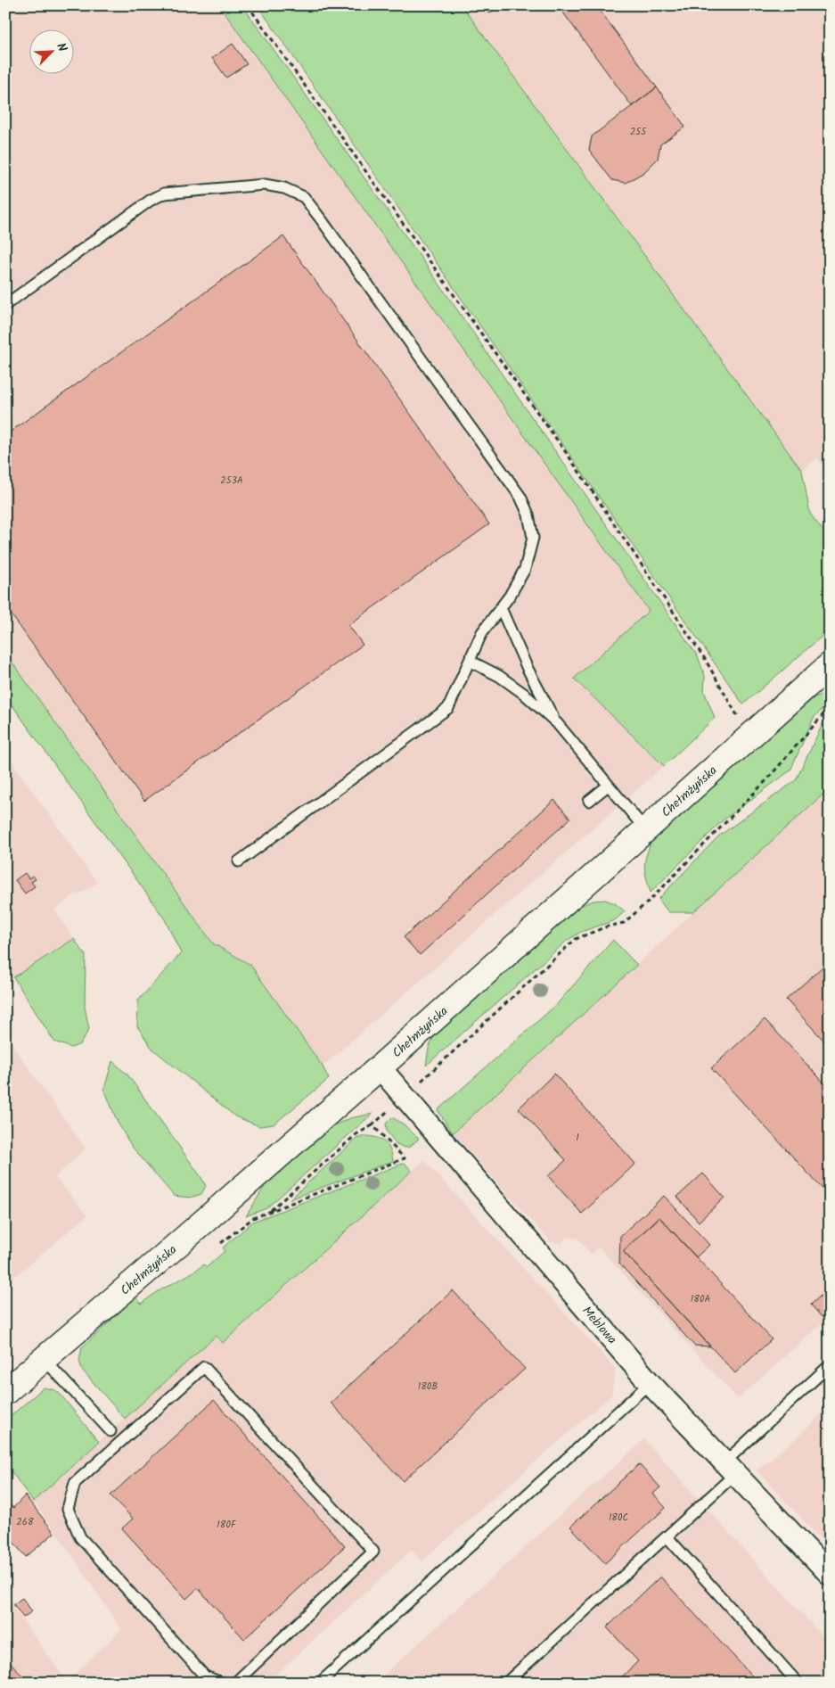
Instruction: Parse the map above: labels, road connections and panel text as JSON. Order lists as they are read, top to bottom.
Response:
{
  "streets": {
    "street": ["Chełmżyńska", "Meblowa"]
  },
  "crossings": [
    ["Chełmżyńska", "Meblowa"]
  ],
  "house_numbers": [
    "255",
    "253A",
    "1",
    "180A",
    "180B",
    "180C",
    "268",
    "180F"
  ],
  "north": "top right"
}
